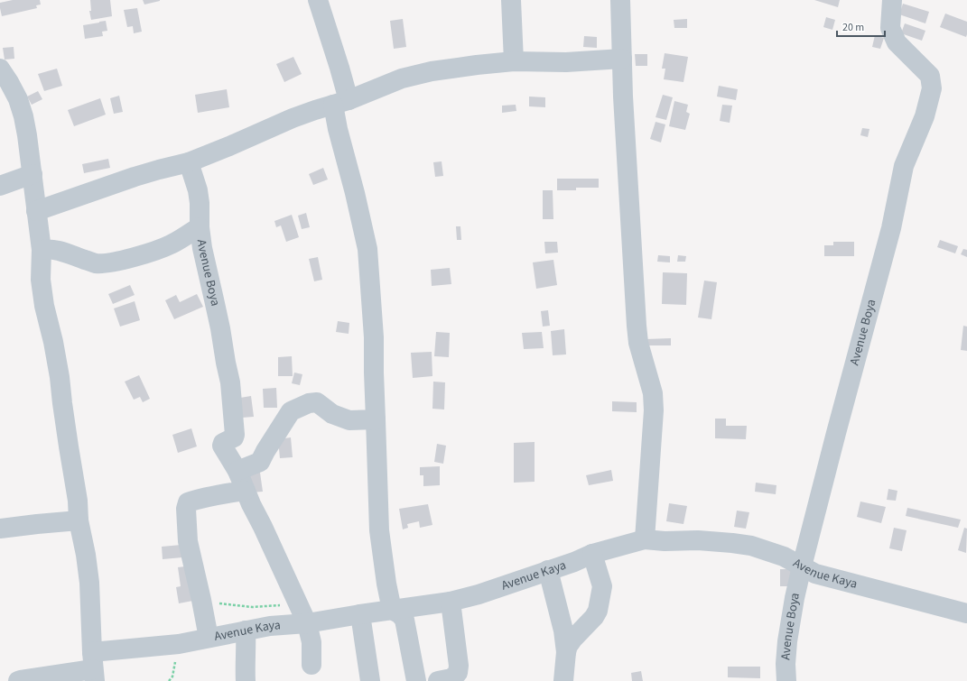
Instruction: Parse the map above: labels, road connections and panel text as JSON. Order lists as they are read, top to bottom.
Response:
{
  "streets": {
    "street": ["Avenue Boya", "Avenue Kaya"]
  },
  "crossings": [
    ["Avenue Boya", "Avenue Kaya"]
  ],
  "scale_bar": "20 m"
}
